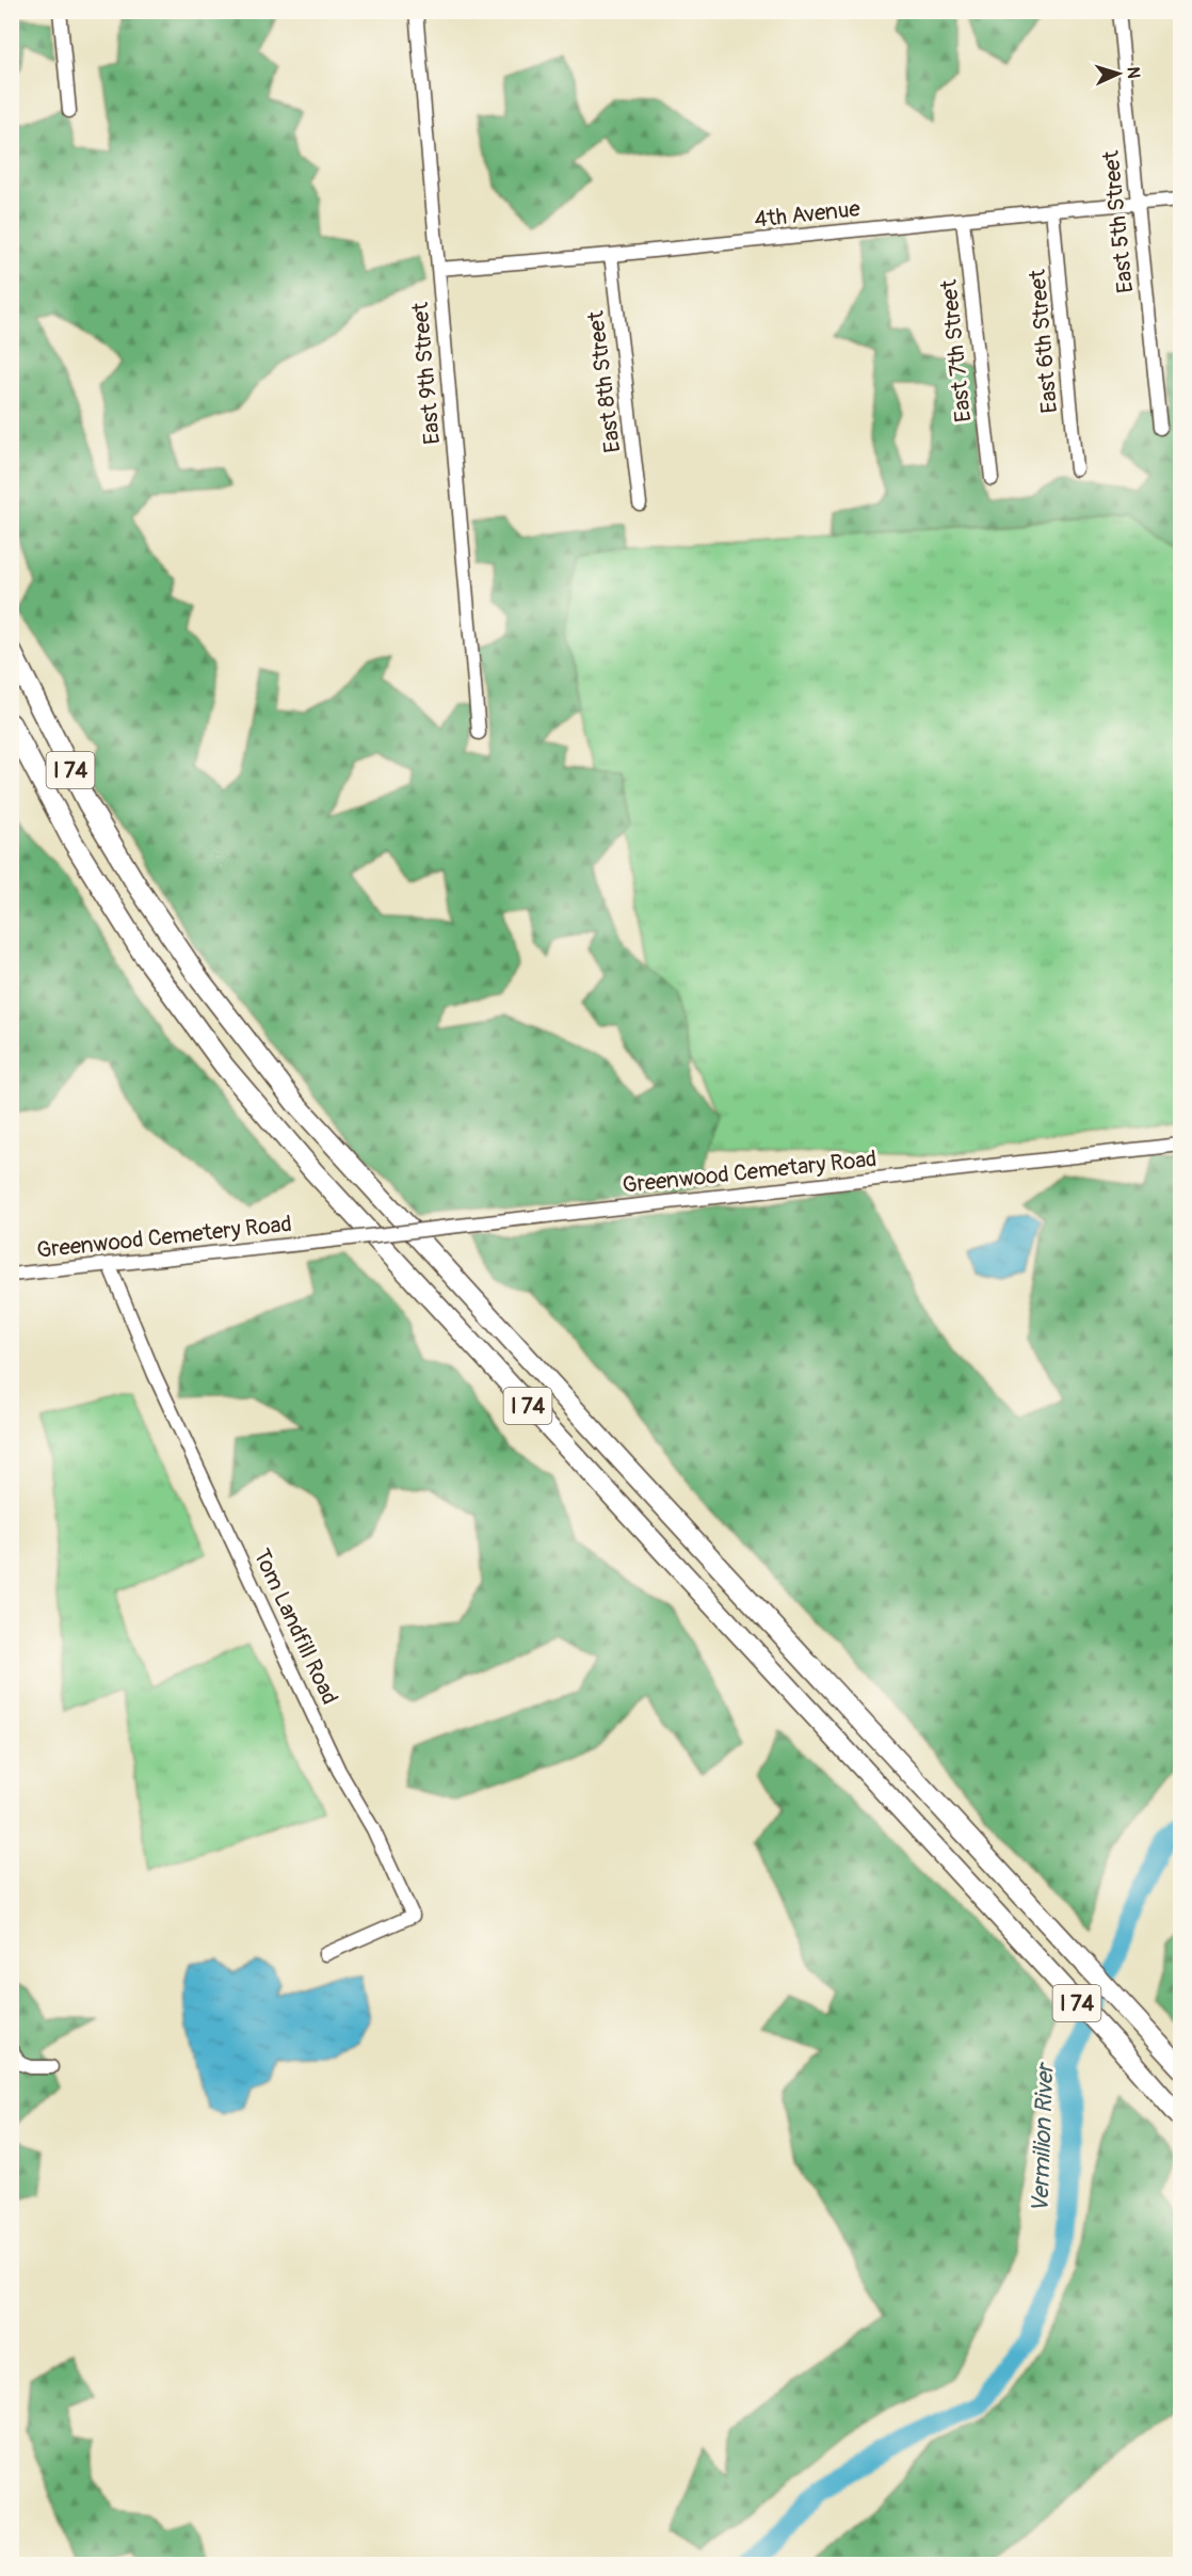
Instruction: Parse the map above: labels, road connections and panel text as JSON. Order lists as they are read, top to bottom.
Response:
{
  "streets": {
    "highway": ["I 74"],
    "street": [
      "4th Avenue",
      "East 5th Street",
      "East 6th Street",
      "East 7th Street",
      "East 9th Street",
      "East 8th Street",
      "Greenwood Cemetary Road",
      "Greenwood Cemetery Road",
      "Tom Landfill Road"
    ]
  },
  "crossings": [
    ["4th Avenue", "East 5th Street"],
    ["4th Avenue", "East 6th Street"],
    ["4th Avenue", "East 7th Street"],
    ["4th Avenue", "East 9th Street"],
    ["4th Avenue", "East 8th Street"],
    ["Greenwood Cemetary Road", "Greenwood Cemetery Road"],
    ["Greenwood Cemetery Road", "Tom Landfill Road"]
  ],
  "water": ["Vermilion River"],
  "north": "right"
}
